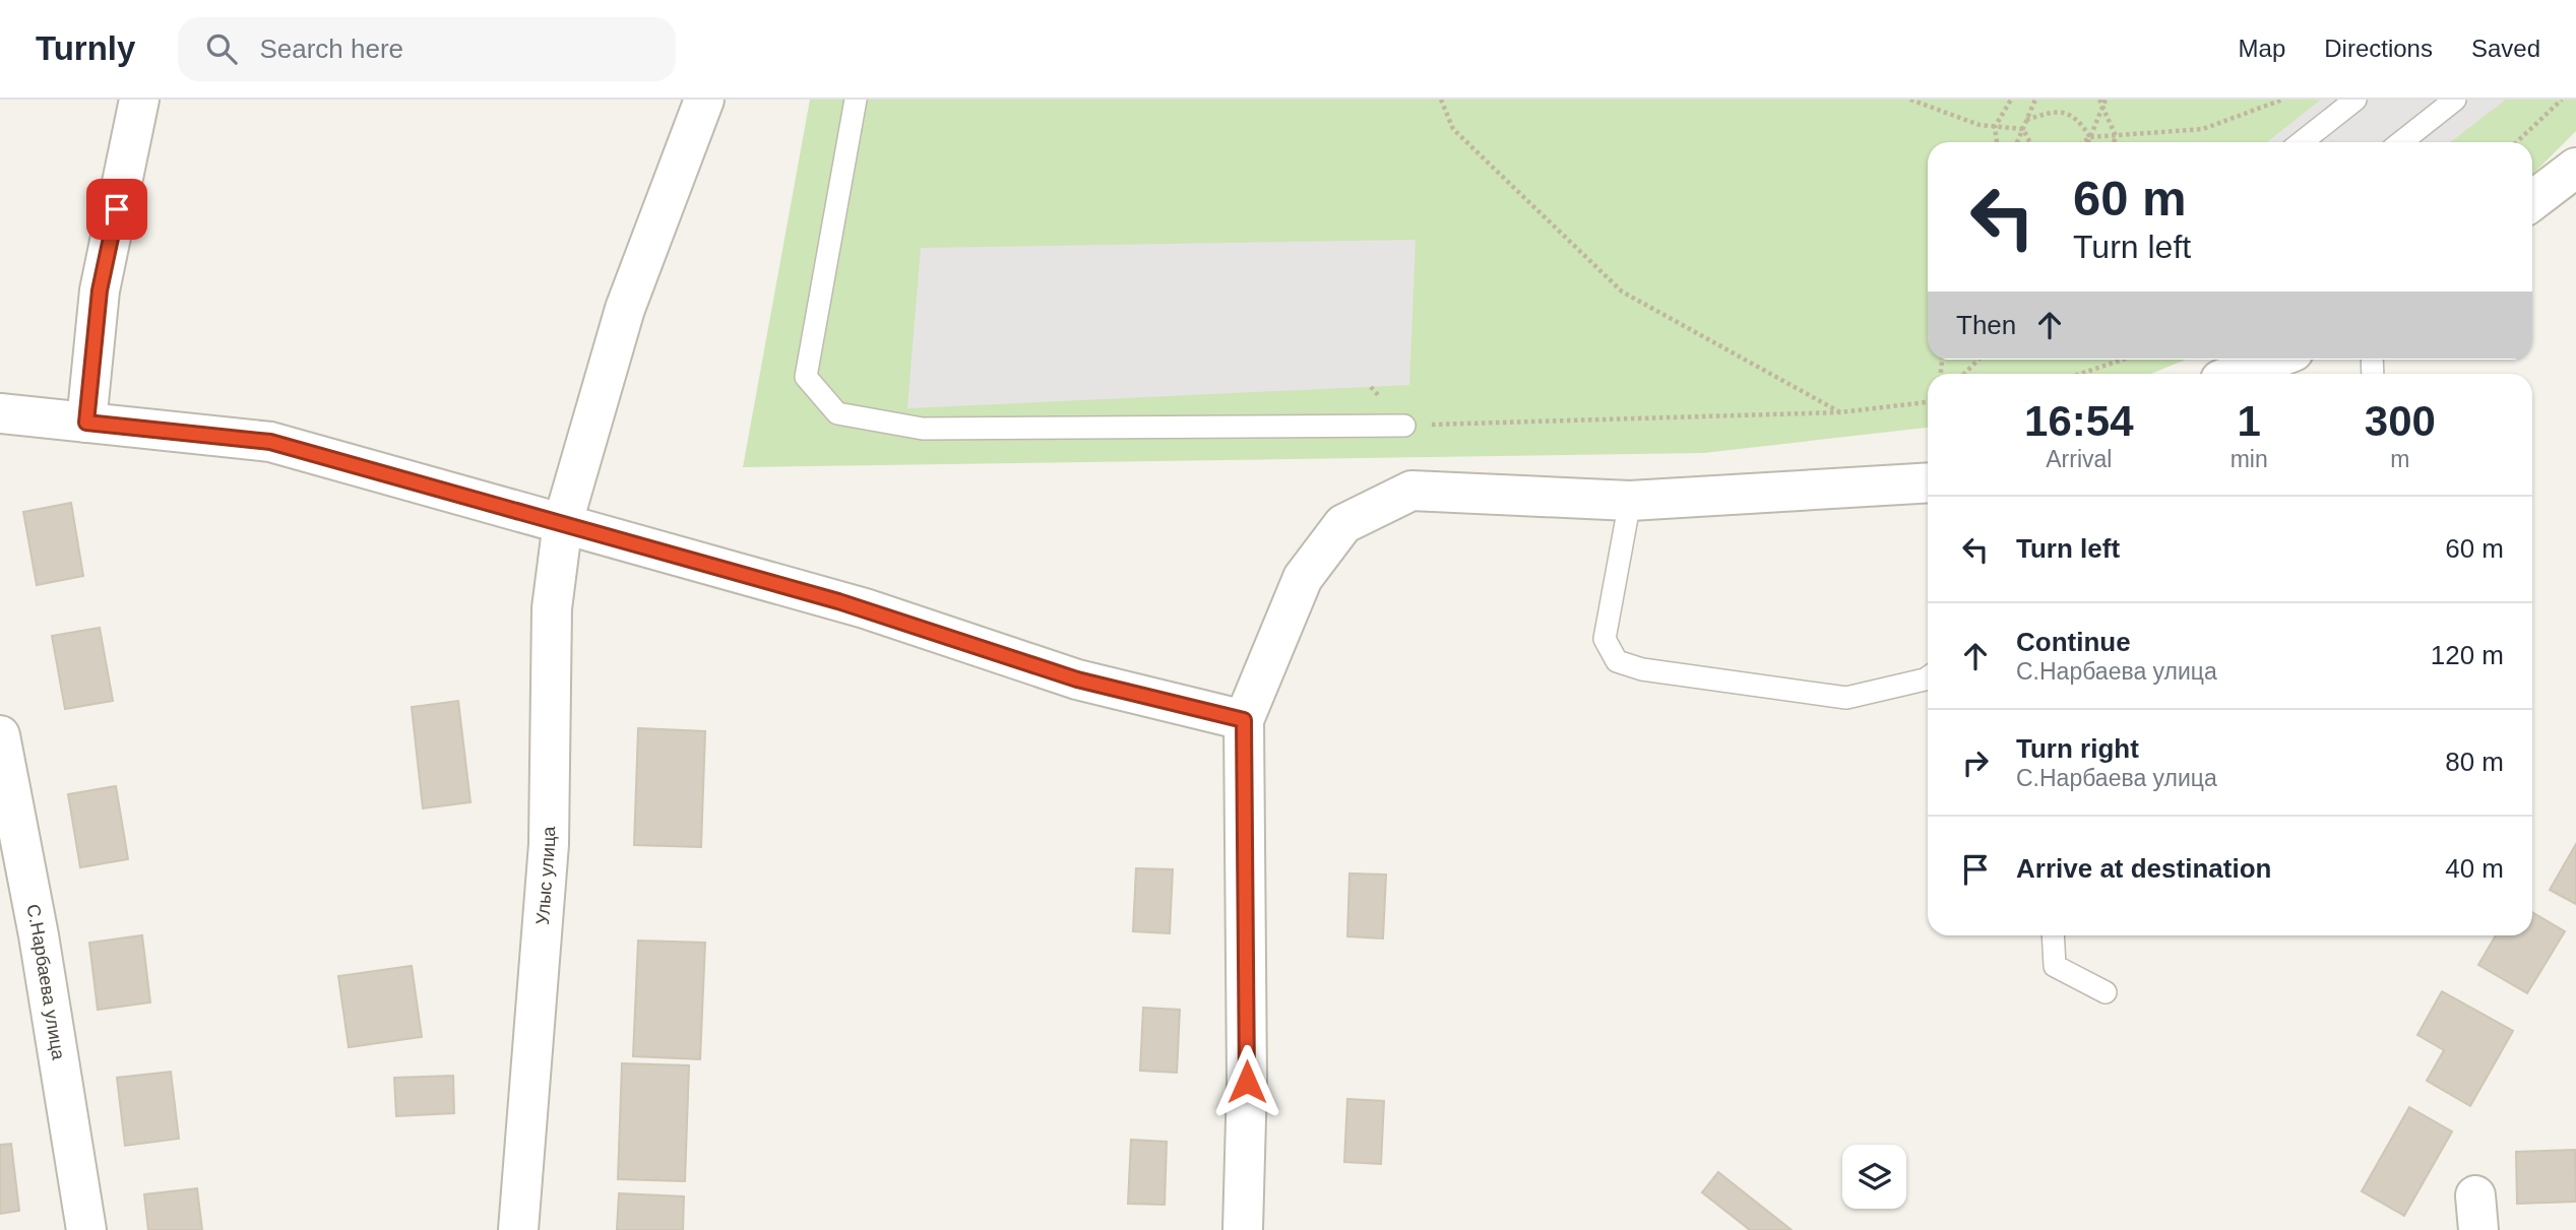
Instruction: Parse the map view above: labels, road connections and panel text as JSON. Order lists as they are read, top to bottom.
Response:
{
  "streets": {
    "street": ["Улыс улица", "С.Нарбаева улица"]
  },
  "page": {
    "header": "Turnly",
    "search": "Search here",
    "nav": ["Map", "Directions", "Saved"],
    "turn": ["60 m", "Turn left"],
    "then": "Then",
    "eta": [
      "16:54",
      "Arrival",
      "1",
      "min",
      "300",
      "m"
    ],
    "list": [
      {
        "name": "Turn left",
        "value": "60 m"
      },
      {
        "name": "Continue",
        "note": "С.Нарбаева улица",
        "value": "120 m"
      },
      {
        "name": "Turn right",
        "note": "С.Нарбаева улица",
        "value": "80 m"
      },
      {
        "name": "Arrive at destination",
        "value": "40 m"
      }
    ]
  }
}
